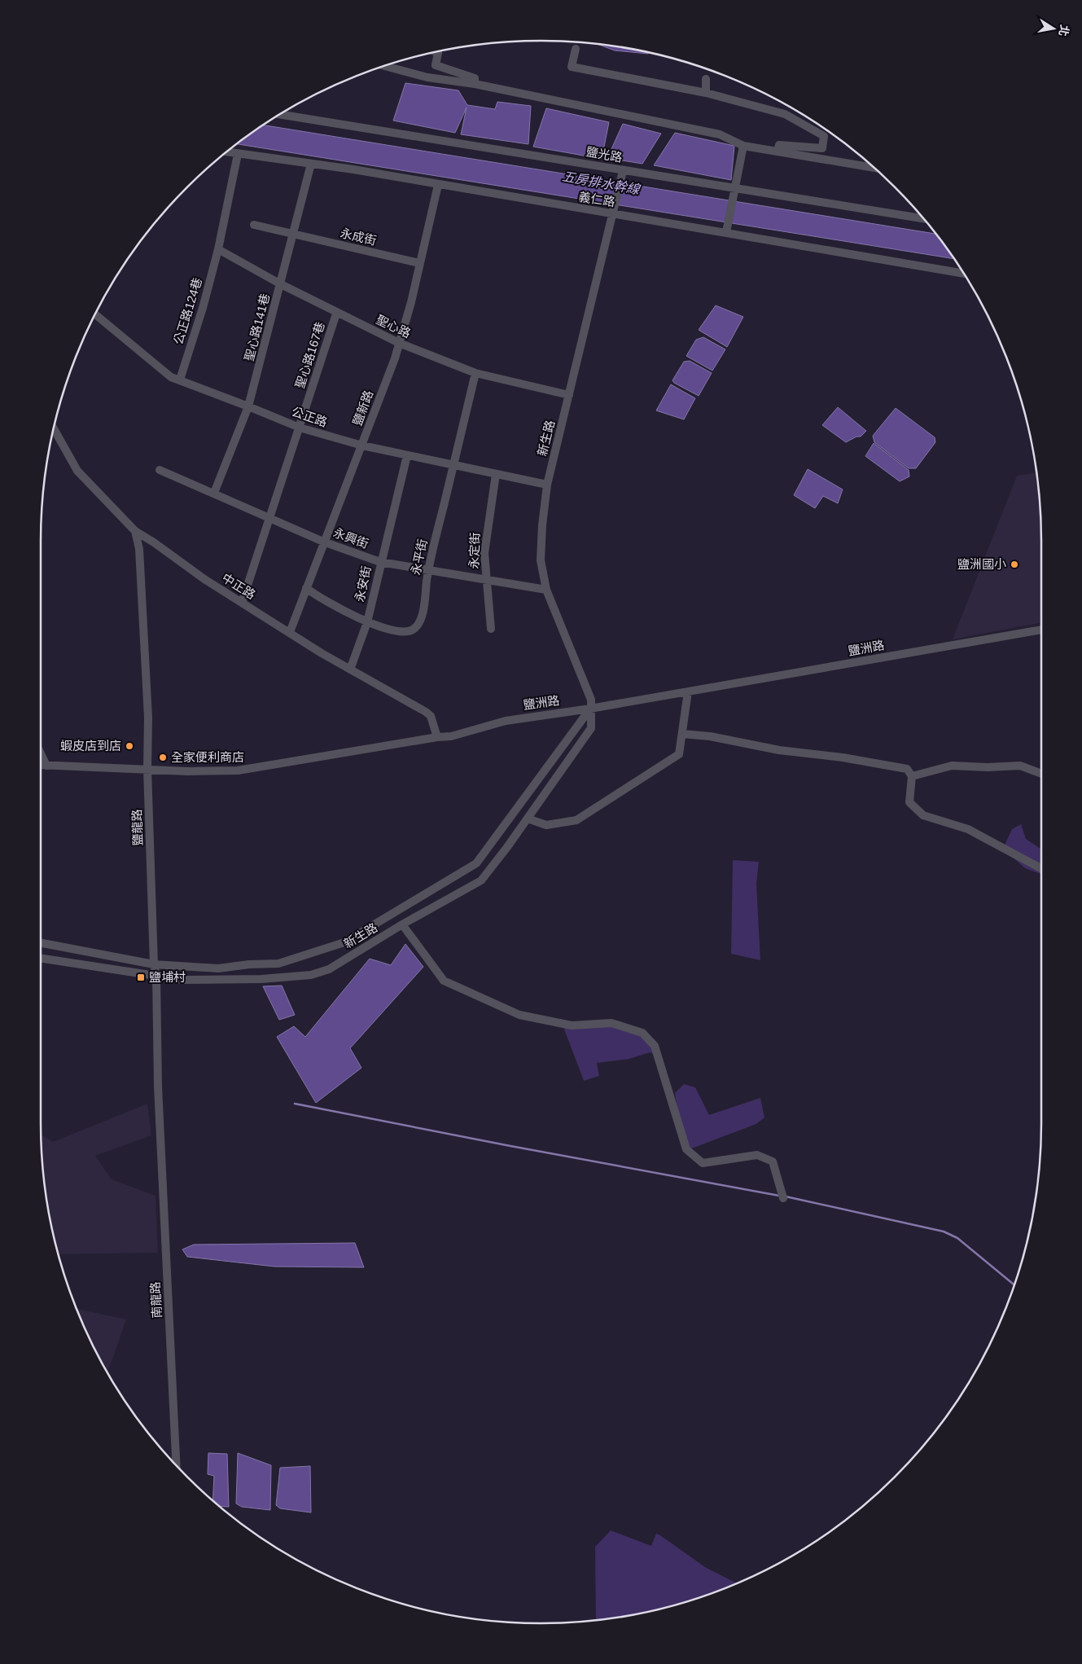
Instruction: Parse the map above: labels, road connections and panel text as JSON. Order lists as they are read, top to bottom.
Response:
{
  "streets": {
    "street": [
      "鹽光路",
      "義仁路",
      "永成街",
      "公正路124巷",
      "聖心路",
      "聖心路141巷",
      "聖心路167巷",
      "鹽新路",
      "公正路",
      "新生路",
      "永興街",
      "永定街",
      "永平街",
      "永安街",
      "中正路",
      "鹽洲路",
      "鹽龍路",
      "南龍路"
    ]
  },
  "crossings": [
    ["鹽光路", "新生路"],
    ["義仁路", "公正路124巷"],
    ["義仁路", "聖心路141巷"],
    ["義仁路", "鹽新路"],
    ["義仁路", "新生路"],
    ["永成街", "聖心路141巷"],
    ["永成街", "鹽新路"],
    ["公正路124巷", "聖心路"],
    ["公正路124巷", "公正路"],
    ["聖心路", "聖心路141巷"],
    ["聖心路", "聖心路167巷"],
    ["聖心路", "鹽新路"],
    ["聖心路", "新生路"],
    ["聖心路", "永平街"],
    ["聖心路141巷", "公正路"],
    ["聖心路141巷", "永興街"],
    ["聖心路167巷", "公正路"],
    ["聖心路167巷", "永興街"],
    ["聖心路167巷", "中正路"],
    ["鹽新路", "公正路"],
    ["鹽新路", "永興街"],
    ["鹽新路", "永平街"],
    ["鹽新路", "中正路"],
    ["公正路", "新生路"],
    ["公正路", "永定街"],
    ["公正路", "永平街"],
    ["公正路", "永安街"],
    ["新生路", "永興街"],
    ["新生路", "鹽洲路"],
    ["新生路", "鹽龍路"],
    ["永興街", "永定街"],
    ["永興街", "永平街"],
    ["永興街", "永安街"],
    ["永平街", "永安街"],
    ["永安街", "中正路"],
    ["中正路", "鹽洲路"],
    ["中正路", "鹽龍路"],
    ["鹽洲路", "鹽龍路"],
    ["鹽龍路", "南龍路"]
  ],
  "water": ["五房排水幹線"],
  "places": {
    "other": ["鹽洲國小", "蝦皮店到店", "全家便利商店"],
    "transit": ["鹽埔村"]
  },
  "north": "right"
}
